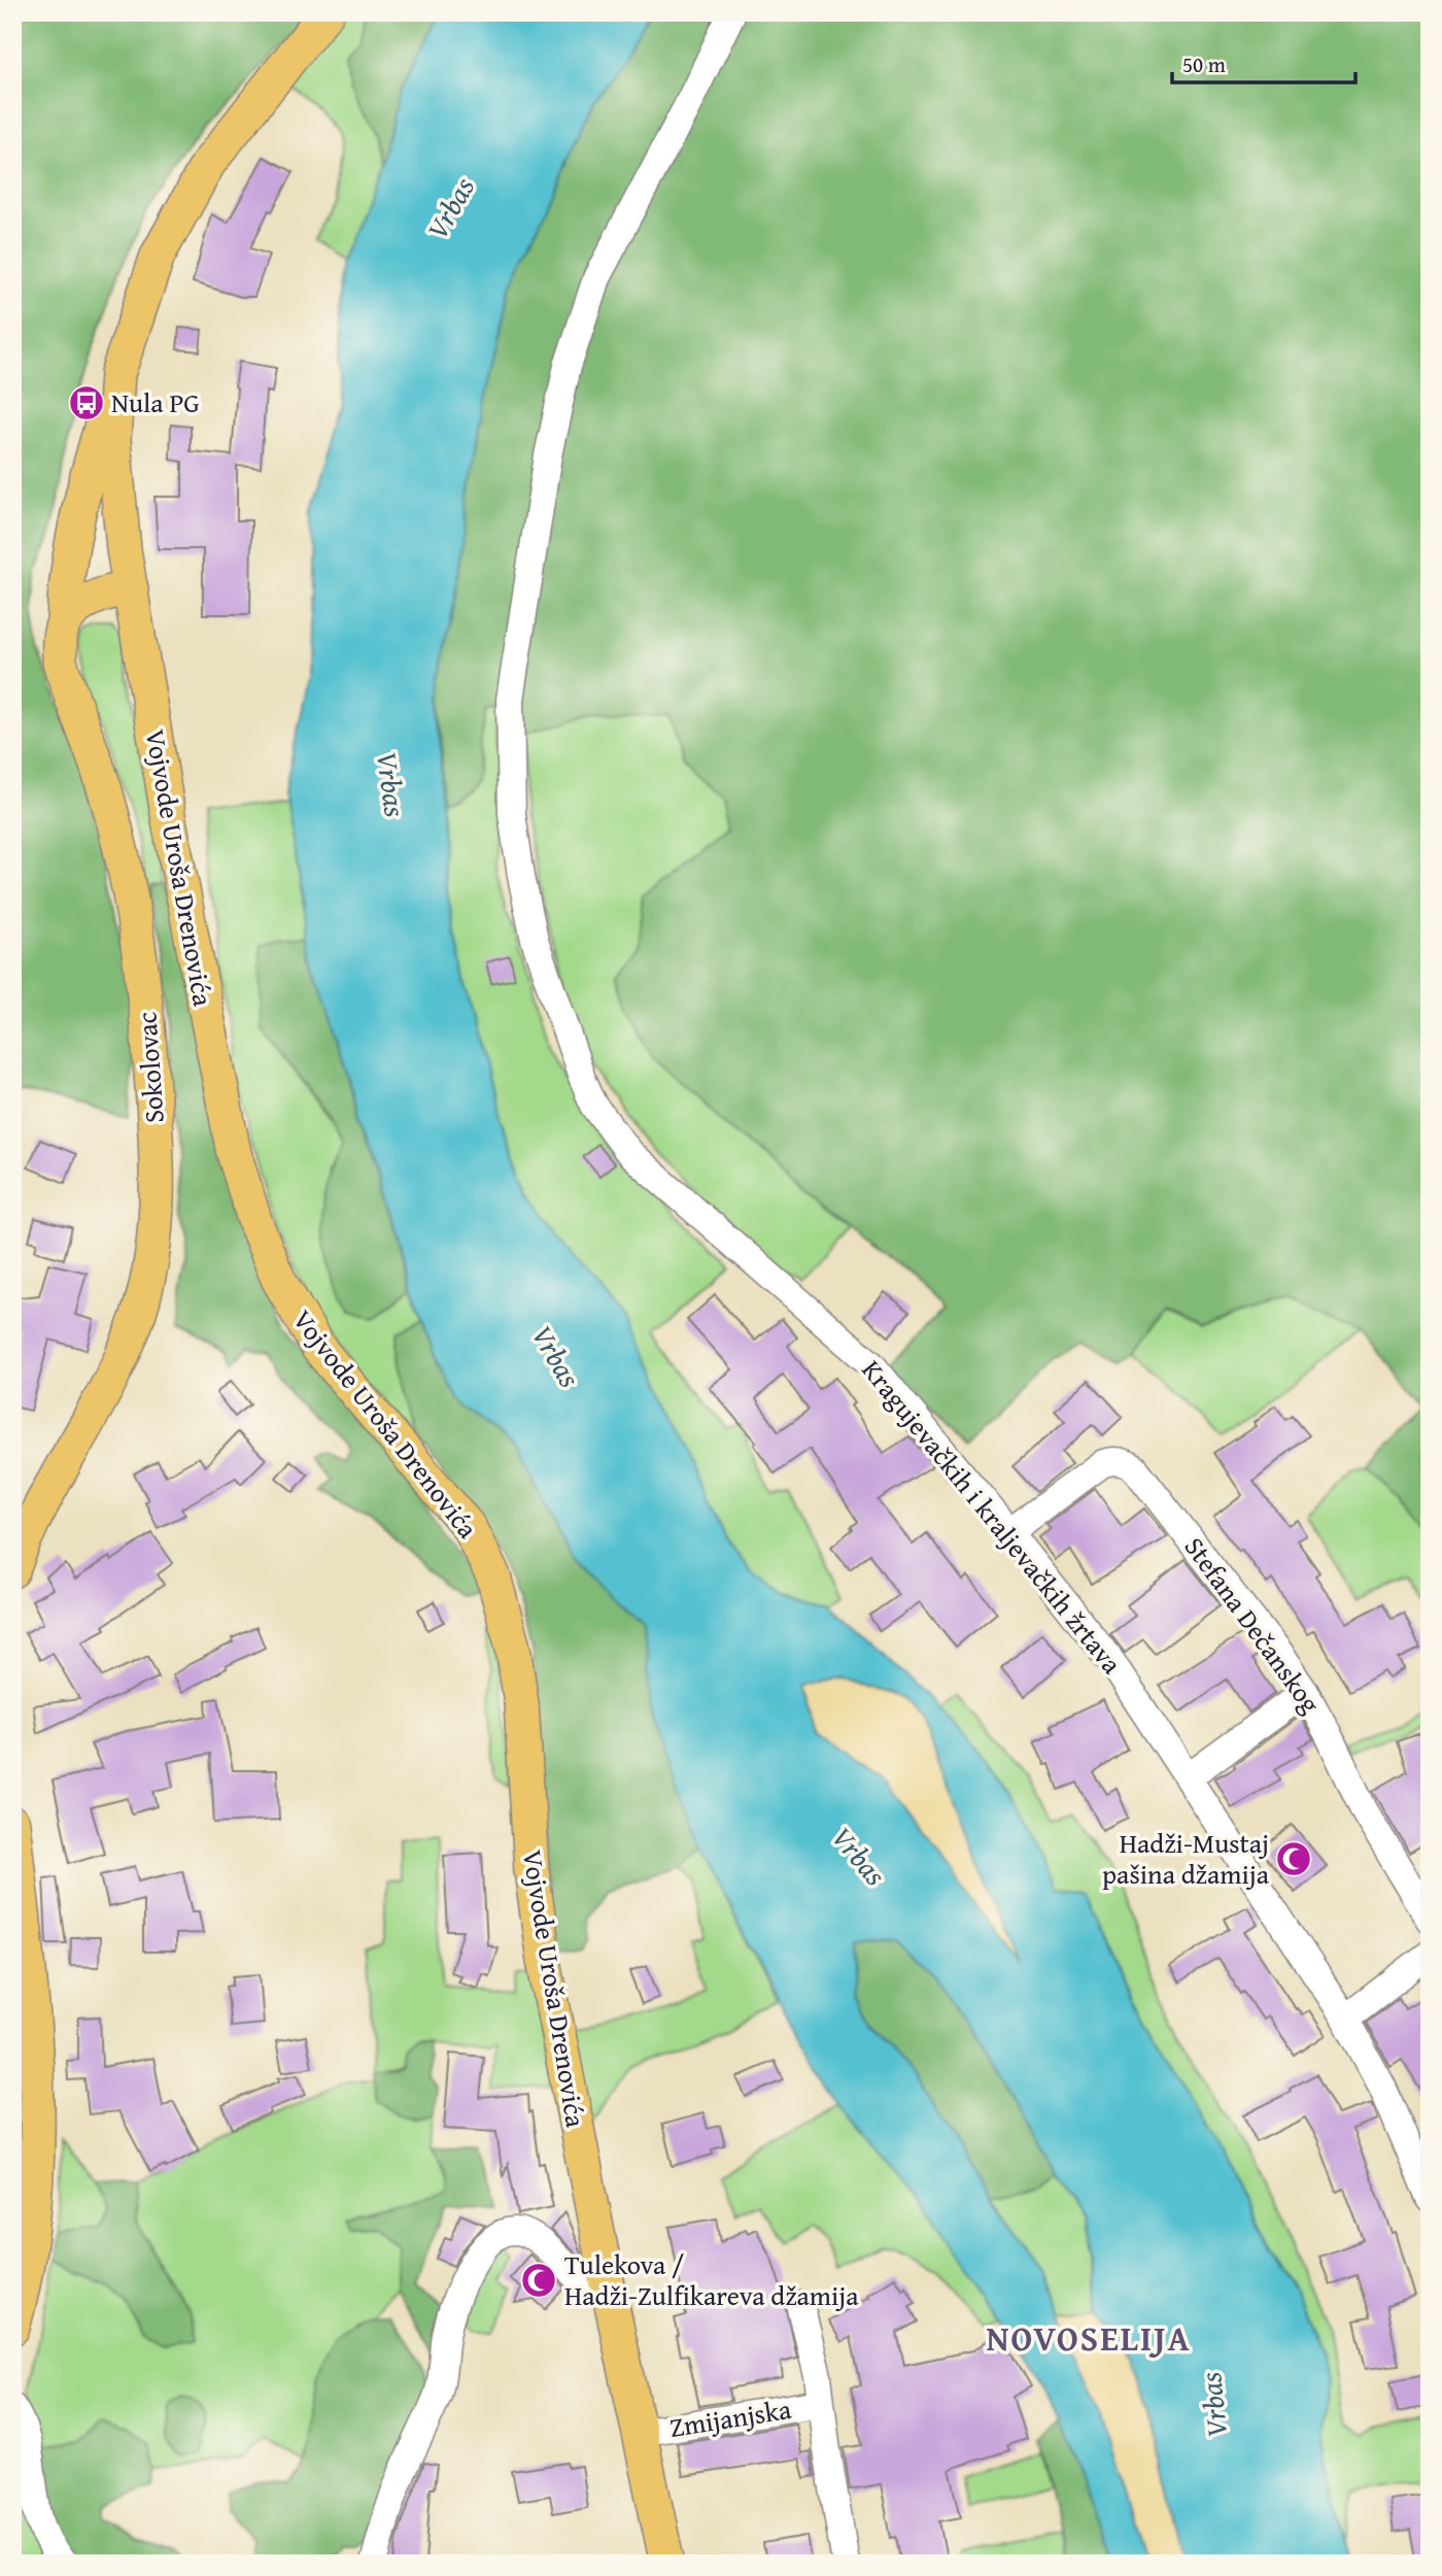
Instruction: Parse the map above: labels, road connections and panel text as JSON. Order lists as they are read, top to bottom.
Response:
{
  "streets": {
    "main road": ["Vojvode Uroša Drenovića", "Sokolovac"],
    "street": ["Kragujevačkih i kraljevačkih žrtava", "Stefana Dečanskog", "Zmijanjska"]
  },
  "crossings": [
    ["Vojvode Uroša Drenovića", "Sokolovac"],
    ["Vojvode Uroša Drenovića", "Zmijanjska"],
    ["Kragujevačkih i kraljevačkih žrtava", "Stefana Dečanskog"]
  ],
  "districts": ["NOVOSELIJA"],
  "water": ["Vrbas"],
  "places": {
    "bus stop": ["Nula PG"],
    "mosque": ["Hadži-Mustaj pašina džamija", "Tulekova / Hadži-Zulfikareva džamija"]
  },
  "scale_bar": "50 m"
}
